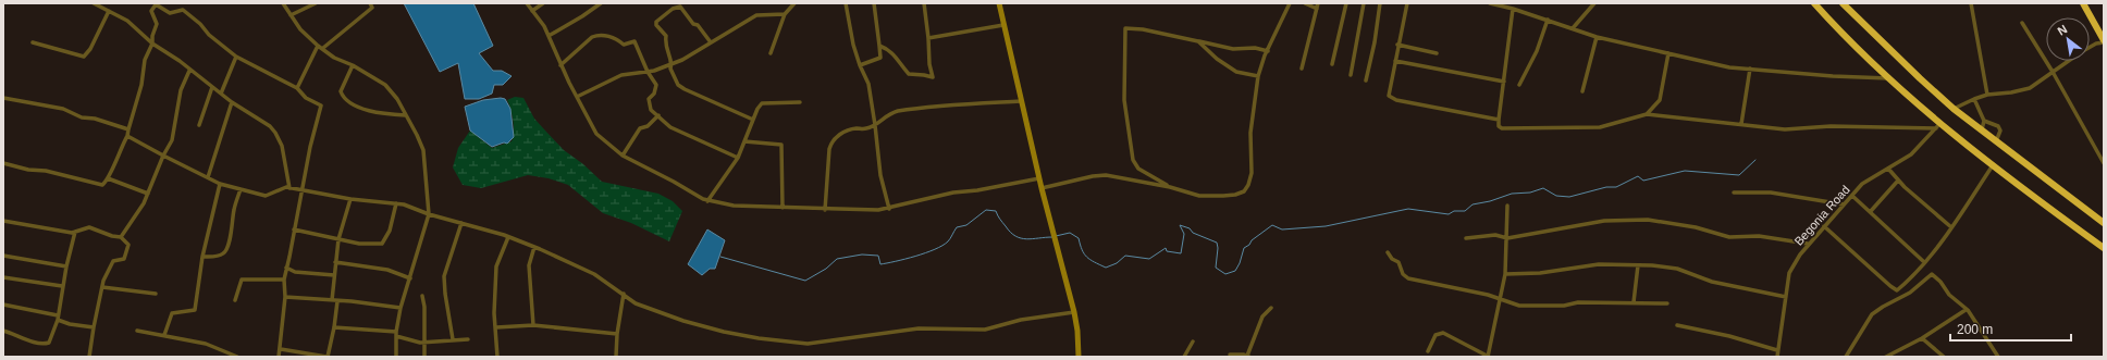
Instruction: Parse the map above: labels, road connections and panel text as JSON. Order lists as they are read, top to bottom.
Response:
{
  "streets": {
    "street": ["Begonia Road"]
  },
  "scale_bar": "200 m",
  "north": "top left"
}
